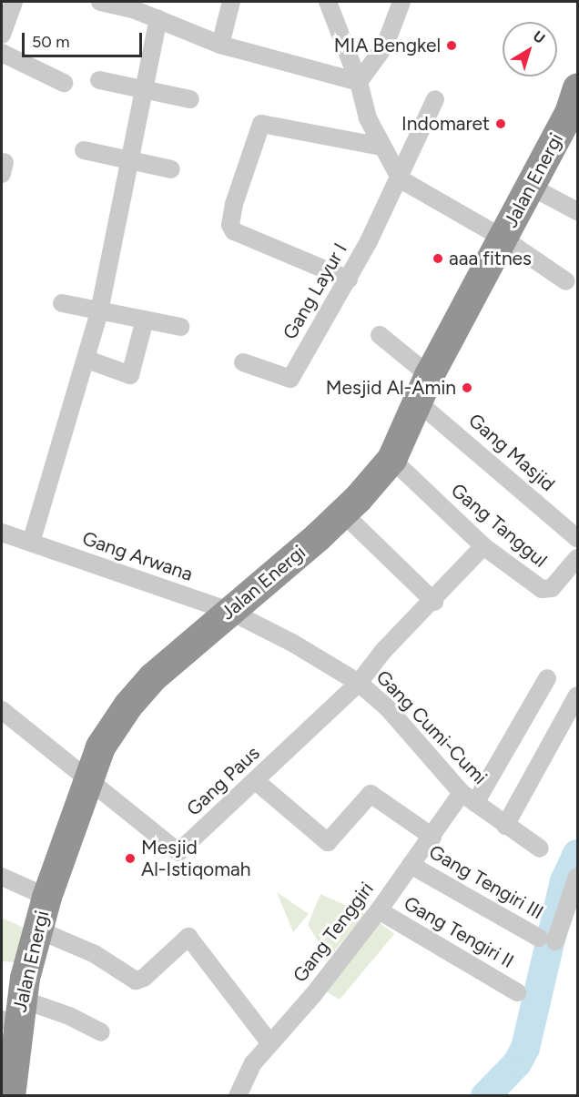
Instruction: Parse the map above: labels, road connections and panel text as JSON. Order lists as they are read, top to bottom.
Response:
{
  "streets": {
    "highway": ["Jalan Energi"],
    "street": [
      "Gang Layur I",
      "Gang Masjid",
      "Gang Tanggul",
      "Gang Arwana",
      "Gang Cumi-Cumi",
      "Gang Paus",
      "Gang Tengiri III",
      "Gang Tenggiri",
      "Gang Tengiri II"
    ]
  },
  "crossings": [
    ["Jalan Energi", "Gang Masjid"],
    ["Jalan Energi", "Gang Tanggul"],
    ["Jalan Energi", "Gang Arwana"],
    ["Jalan Energi", "Gang Cumi-Cumi"],
    ["Jalan Energi", "Gang Paus"],
    ["Gang Tanggul", "Gang Paus"],
    ["Gang Arwana", "Gang Cumi-Cumi"],
    ["Gang Cumi-Cumi", "Gang Paus"],
    ["Gang Cumi-Cumi", "Gang Tenggiri"],
    ["Gang Tengiri III", "Gang Tenggiri"],
    ["Gang Tenggiri", "Gang Tengiri II"]
  ],
  "places": [
    "MIA Bengkel",
    "Indomaret",
    "aaa fitnes",
    "Mesjid Al-Amin",
    "Mesjid Al-Istiqomah"
  ],
  "scale_bar": "50 m",
  "north": "top right"
}
